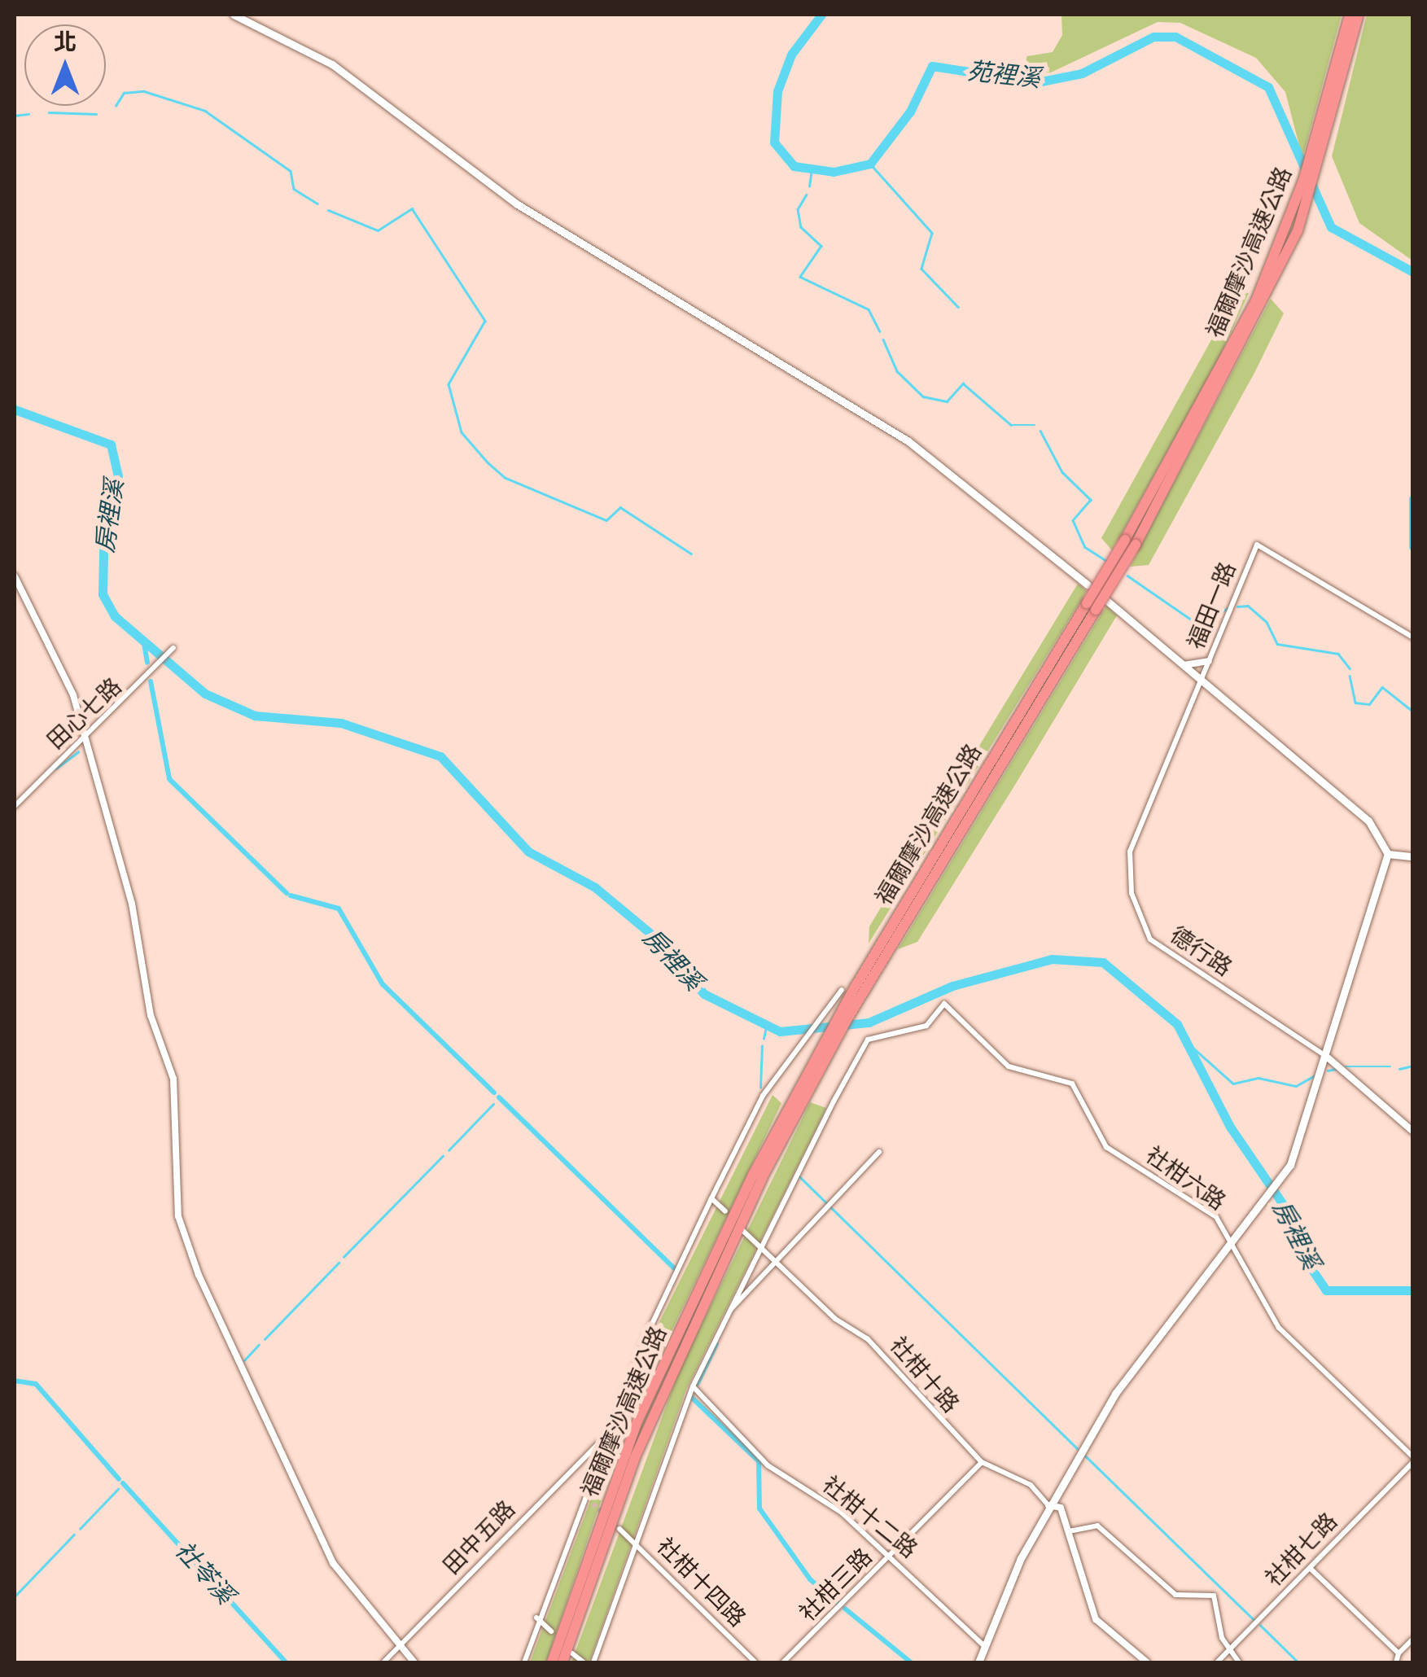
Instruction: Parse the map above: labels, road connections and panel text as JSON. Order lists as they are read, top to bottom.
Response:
{
  "streets": {
    "highway": ["福爾摩沙高速公路"],
    "street": [
      "福田一路",
      "田心七路",
      "德行路",
      "社柑六路",
      "社柑十路",
      "社柑十二路",
      "田中五路",
      "社柑七路",
      "社柑十四路",
      "社柑三路"
    ]
  },
  "crossings": [
    ["福田一路", "德行路"],
    ["社柑六路", "社柑十路"],
    ["社柑六路", "社柑七路"],
    ["社柑十路", "社柑三路"],
    ["社柑十二路", "社柑三路"]
  ],
  "water": ["苑裡溪", "房裡溪", "社苓溪"],
  "north": "top"
}
